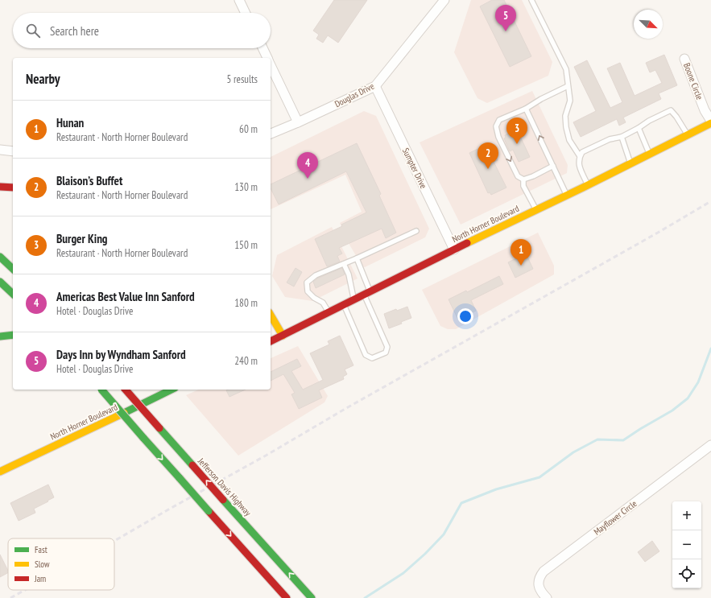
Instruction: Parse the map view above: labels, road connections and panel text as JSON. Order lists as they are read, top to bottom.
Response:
{
  "streets": {
    "main road": ["North Horner Boulevard", "Jefferson Davis Highway"],
    "street": [
      "Boone Circle",
      "Douglas Drive",
      "Sumpter Drive",
      "Mayflower Circle"
    ]
  },
  "crossings": [
    ["Douglas Drive", "Sumpter Drive"],
    ["Sumpter Drive", "North Horner Boulevard"]
  ],
  "legend": ["Fast", "Slow", "Jam"],
  "north": "bottom right",
  "page": {
    "pins": [
      "5",
      "3",
      "2",
      "4",
      "1"
    ],
    "search": "Search here",
    "heading": ["Nearby", "5 results"],
    "list": [
      {
        "mark": "1",
        "name": "Hunan",
        "note": "Restaurant · North Horner Boulevard",
        "value": "60 m"
      },
      {
        "mark": "2",
        "name": "Blaison’s Buffet",
        "note": "Restaurant · North Horner Boulevard",
        "value": "130 m"
      },
      {
        "mark": "3",
        "name": "Burger King",
        "note": "Restaurant · North Horner Boulevard",
        "value": "150 m"
      },
      {
        "mark": "4",
        "name": "Americas Best Value Inn Sanford",
        "note": "Hotel · Douglas Drive",
        "value": "180 m"
      },
      {
        "mark": "5",
        "name": "Days Inn by Wyndham Sanford",
        "note": "Hotel · Douglas Drive",
        "value": "240 m"
      }
    ],
    "map_buttons": ["+", "−"]
  }
}
